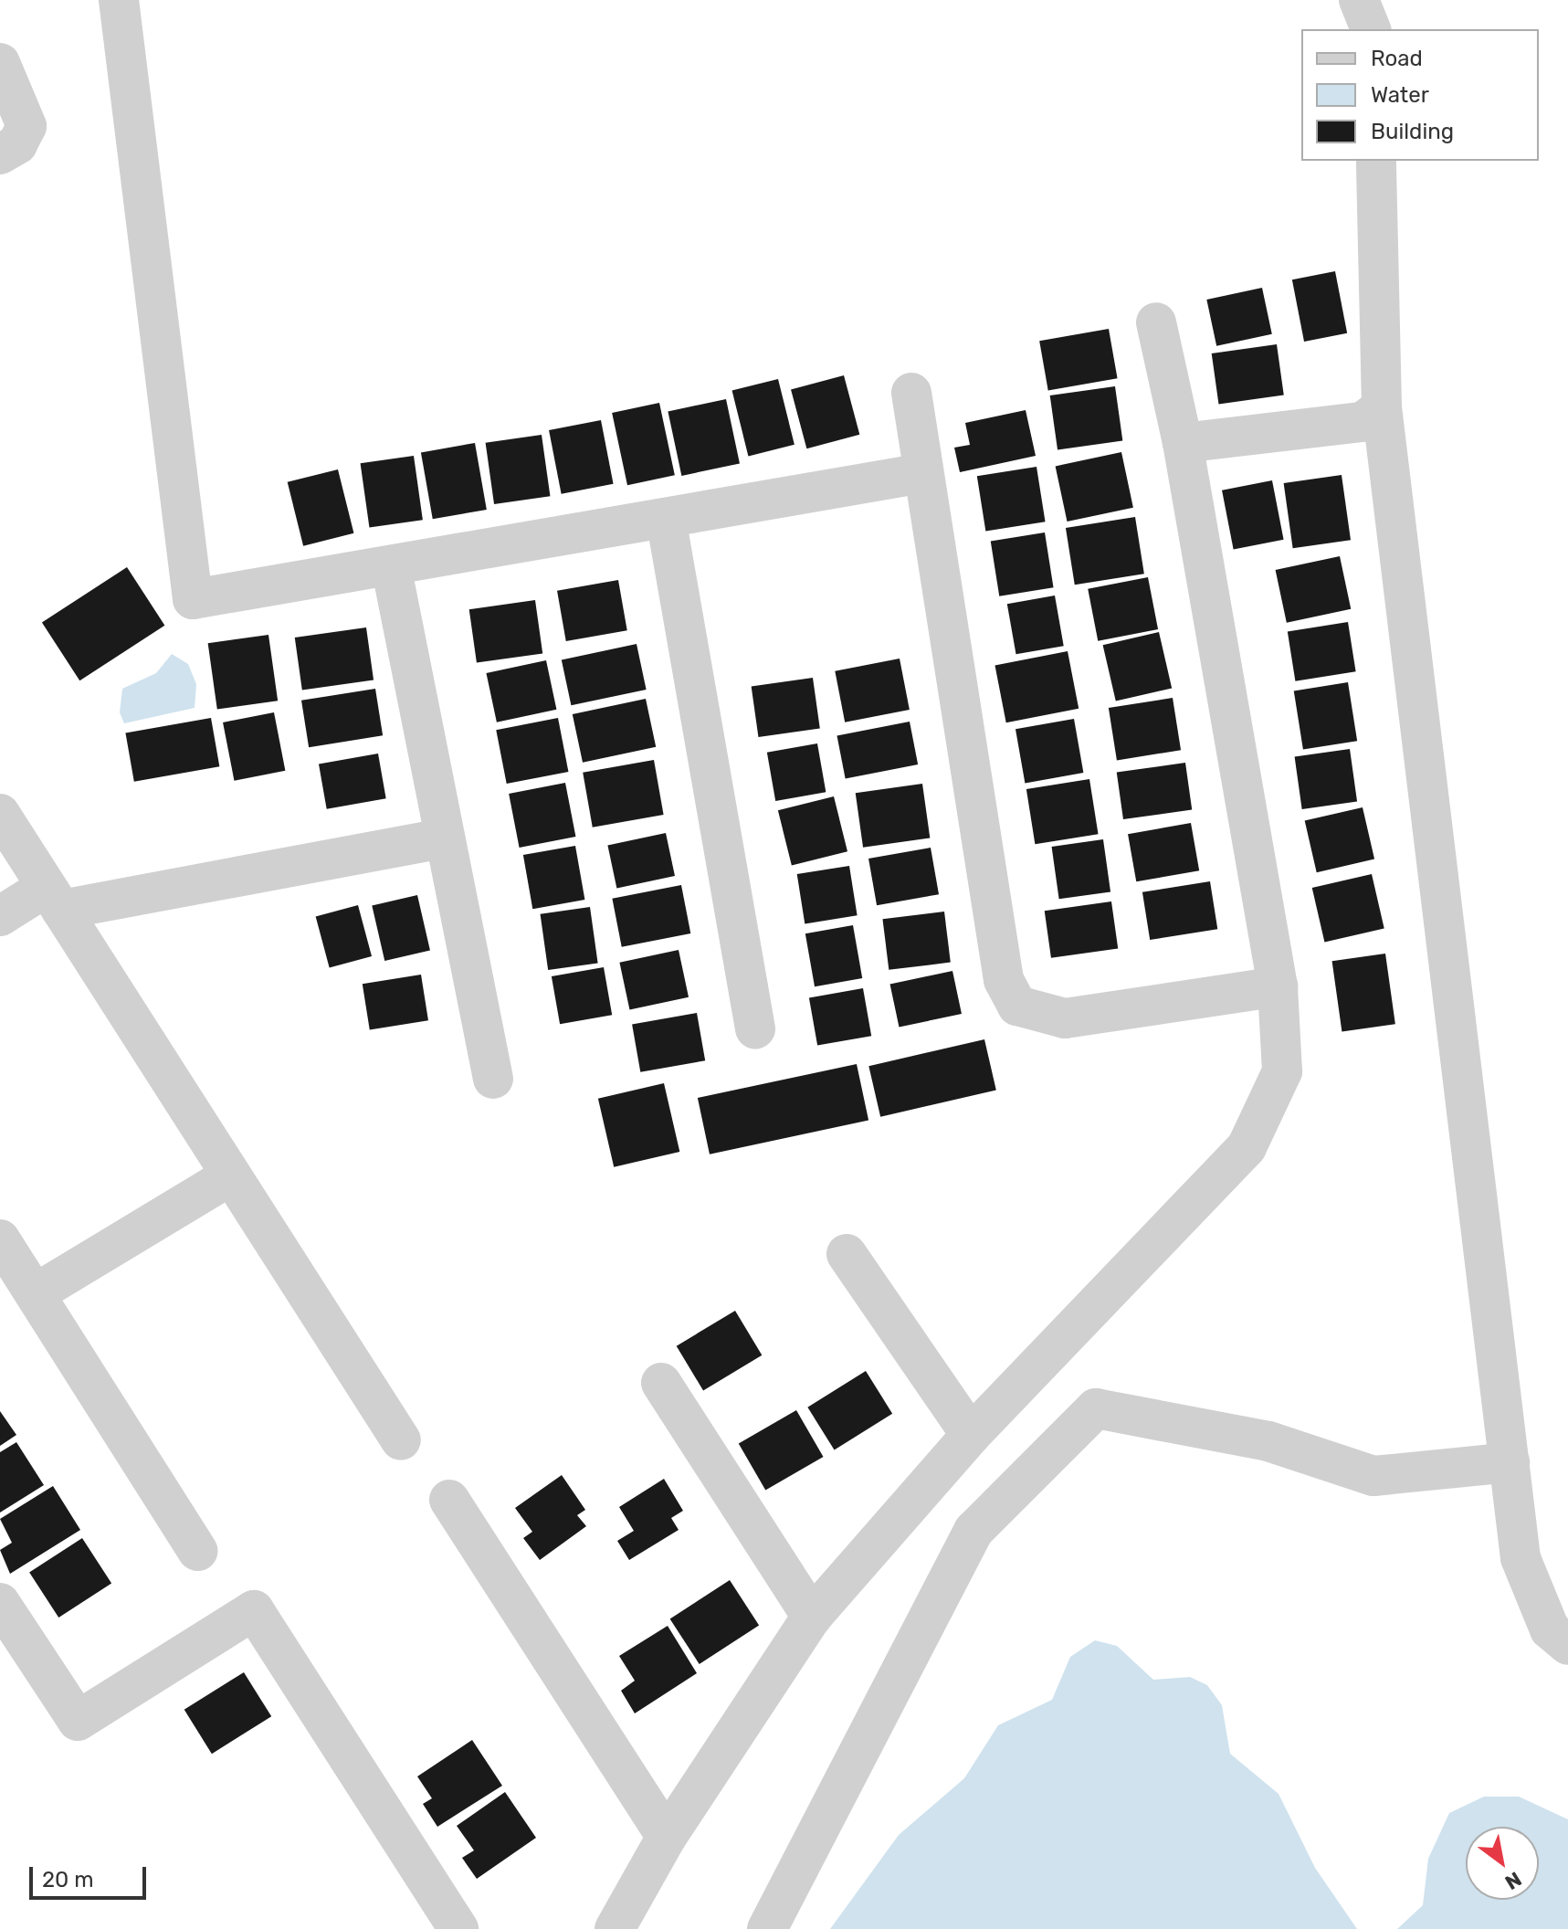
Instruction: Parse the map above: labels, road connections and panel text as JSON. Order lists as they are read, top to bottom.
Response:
{
  "legend": ["Road", "Water", "Building"],
  "scale_bar": "20 m",
  "north": "bottom right"
}
